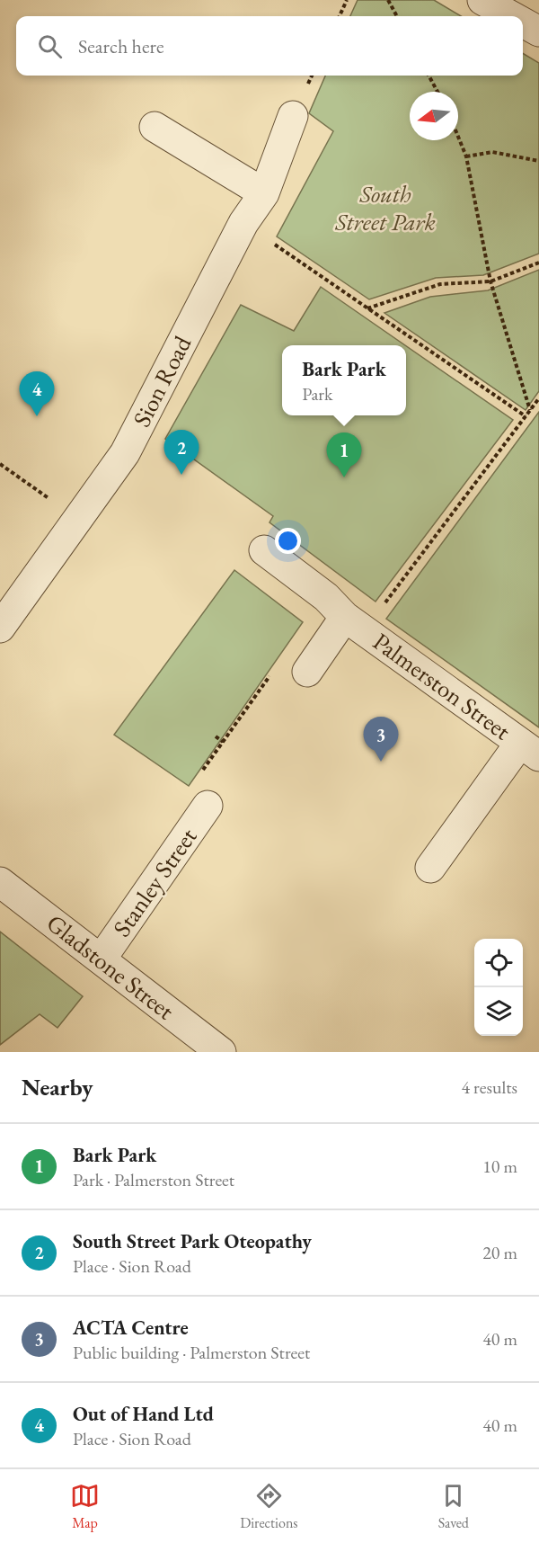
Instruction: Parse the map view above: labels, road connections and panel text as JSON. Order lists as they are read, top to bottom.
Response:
{
  "streets": {
    "street": [
      "Sion Road",
      "Palmerston Street",
      "Stanley Street",
      "Gladstone Street"
    ]
  },
  "crossings": [
    ["Stanley Street", "Gladstone Street"]
  ],
  "parks": ["South Street Park"],
  "north": "left",
  "page": {
    "search": "Search here",
    "popup": ["Bark Park", "Park"],
    "pins": [
      "4",
      "2",
      "1",
      "3"
    ],
    "heading": ["Nearby", "4 results"],
    "list": [
      {
        "mark": "1",
        "name": "Bark Park",
        "note": "Park · Palmerston Street",
        "value": "10 m"
      },
      {
        "mark": "2",
        "name": "South Street Park Oteopathy",
        "note": "Place · Sion Road",
        "value": "20 m"
      },
      {
        "mark": "3",
        "name": "ACTA Centre",
        "note": "Public building · Palmerston Street",
        "value": "40 m"
      },
      {
        "mark": "4",
        "name": "Out of Hand Ltd",
        "note": "Place · Sion Road",
        "value": "40 m"
      }
    ],
    "nav": ["Map", "Directions", "Saved"]
  }
}
